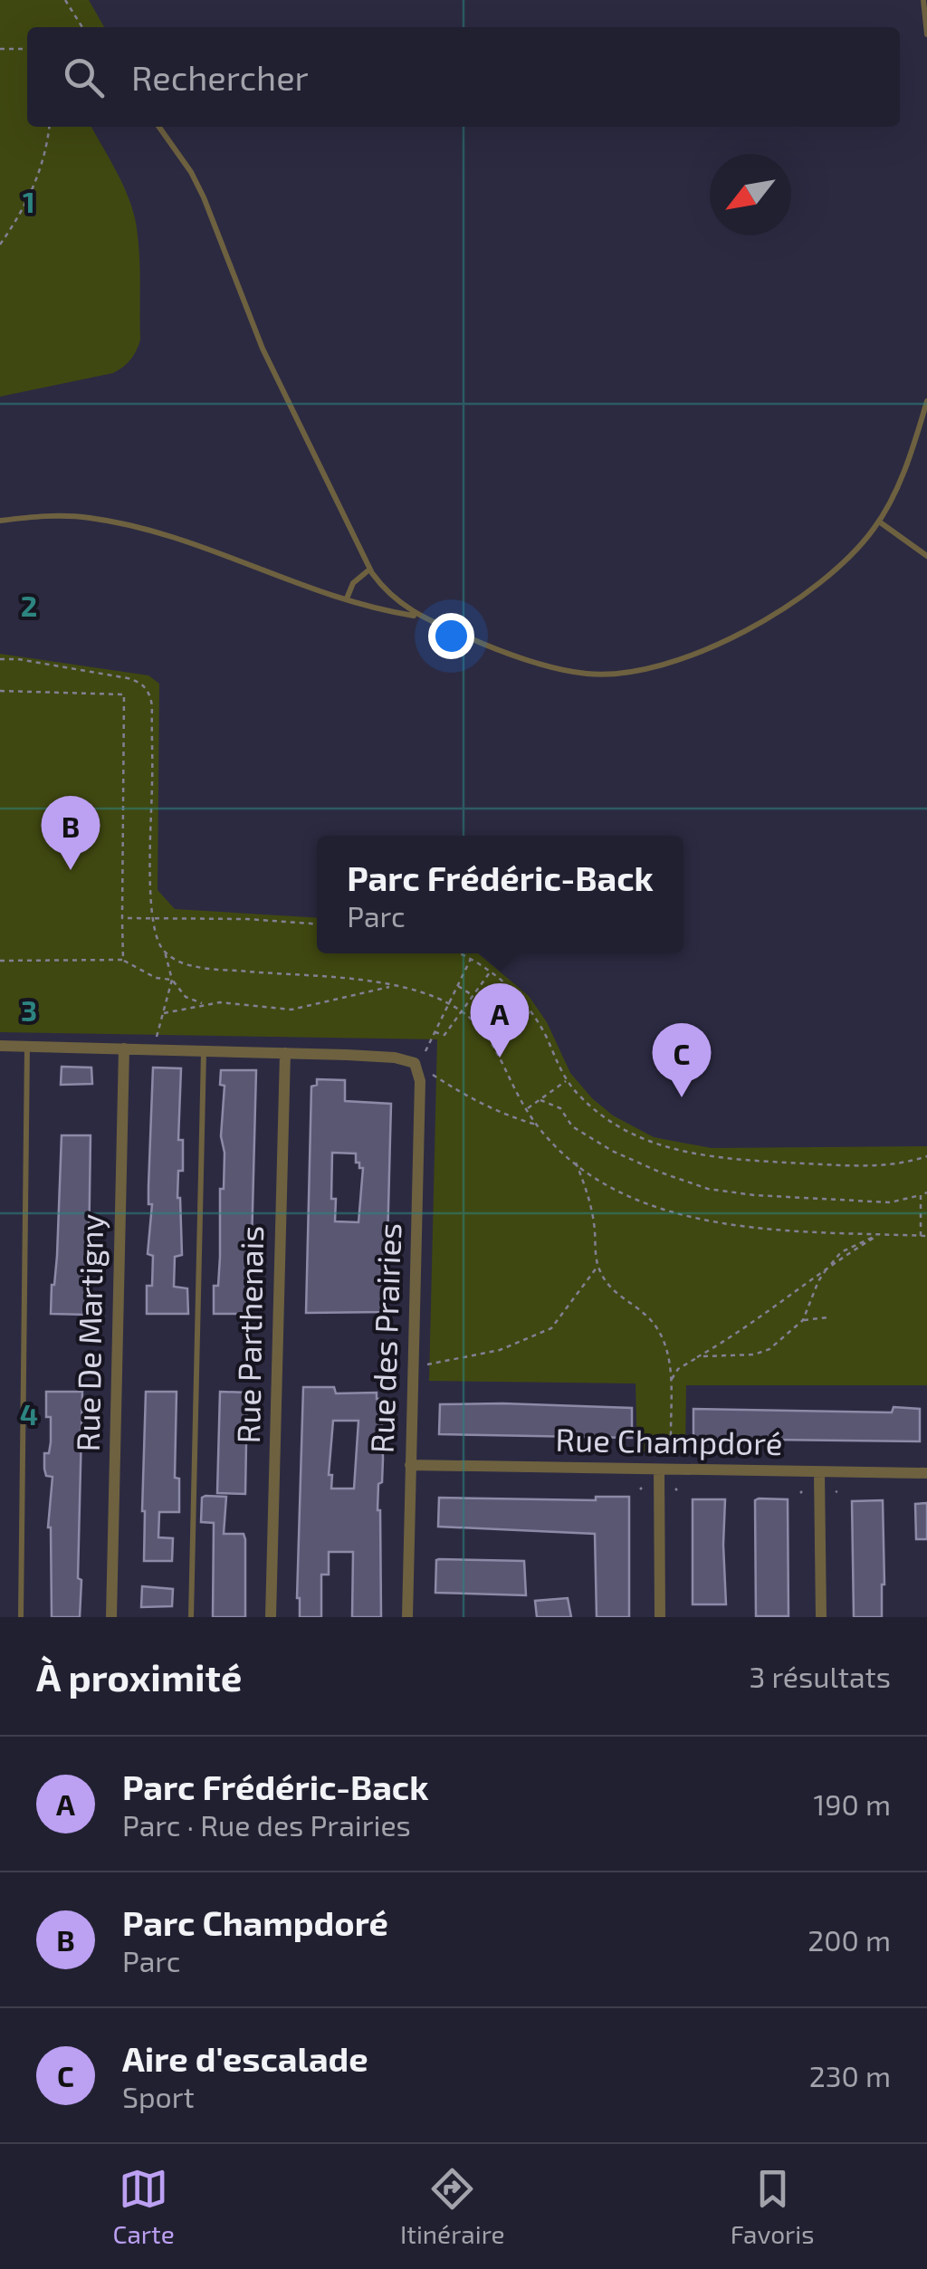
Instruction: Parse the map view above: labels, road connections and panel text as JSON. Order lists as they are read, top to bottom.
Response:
{
  "streets": {
    "street": [
      "Rue De Martigny",
      "Rue Parthenais",
      "Rue des Prairies",
      "Rue Champdoré"
    ]
  },
  "crossings": [
    ["Rue des Prairies", "Rue Champdoré"]
  ],
  "north": "bottom left",
  "page": {
    "search": "Rechercher",
    "pins": ["B", "A", "C"],
    "popup": ["Parc Frédéric-Back", "Parc"],
    "heading": ["À proximité", "3 résultats"],
    "list": [
      {
        "mark": "A",
        "name": "Parc Frédéric-Back",
        "note": "Parc · Rue des Prairies",
        "value": "190 m"
      },
      {
        "mark": "B",
        "name": "Parc Champdoré",
        "note": "Parc",
        "value": "200 m"
      },
      {
        "mark": "C",
        "name": "Aire d'escalade",
        "note": "Sport",
        "value": "230 m"
      }
    ],
    "nav": ["Carte", "Itinéraire", "Favoris"]
  },
  "grid": {
    "rows": [
      "1",
      "2",
      "3",
      "4"
    ]
  }
}
